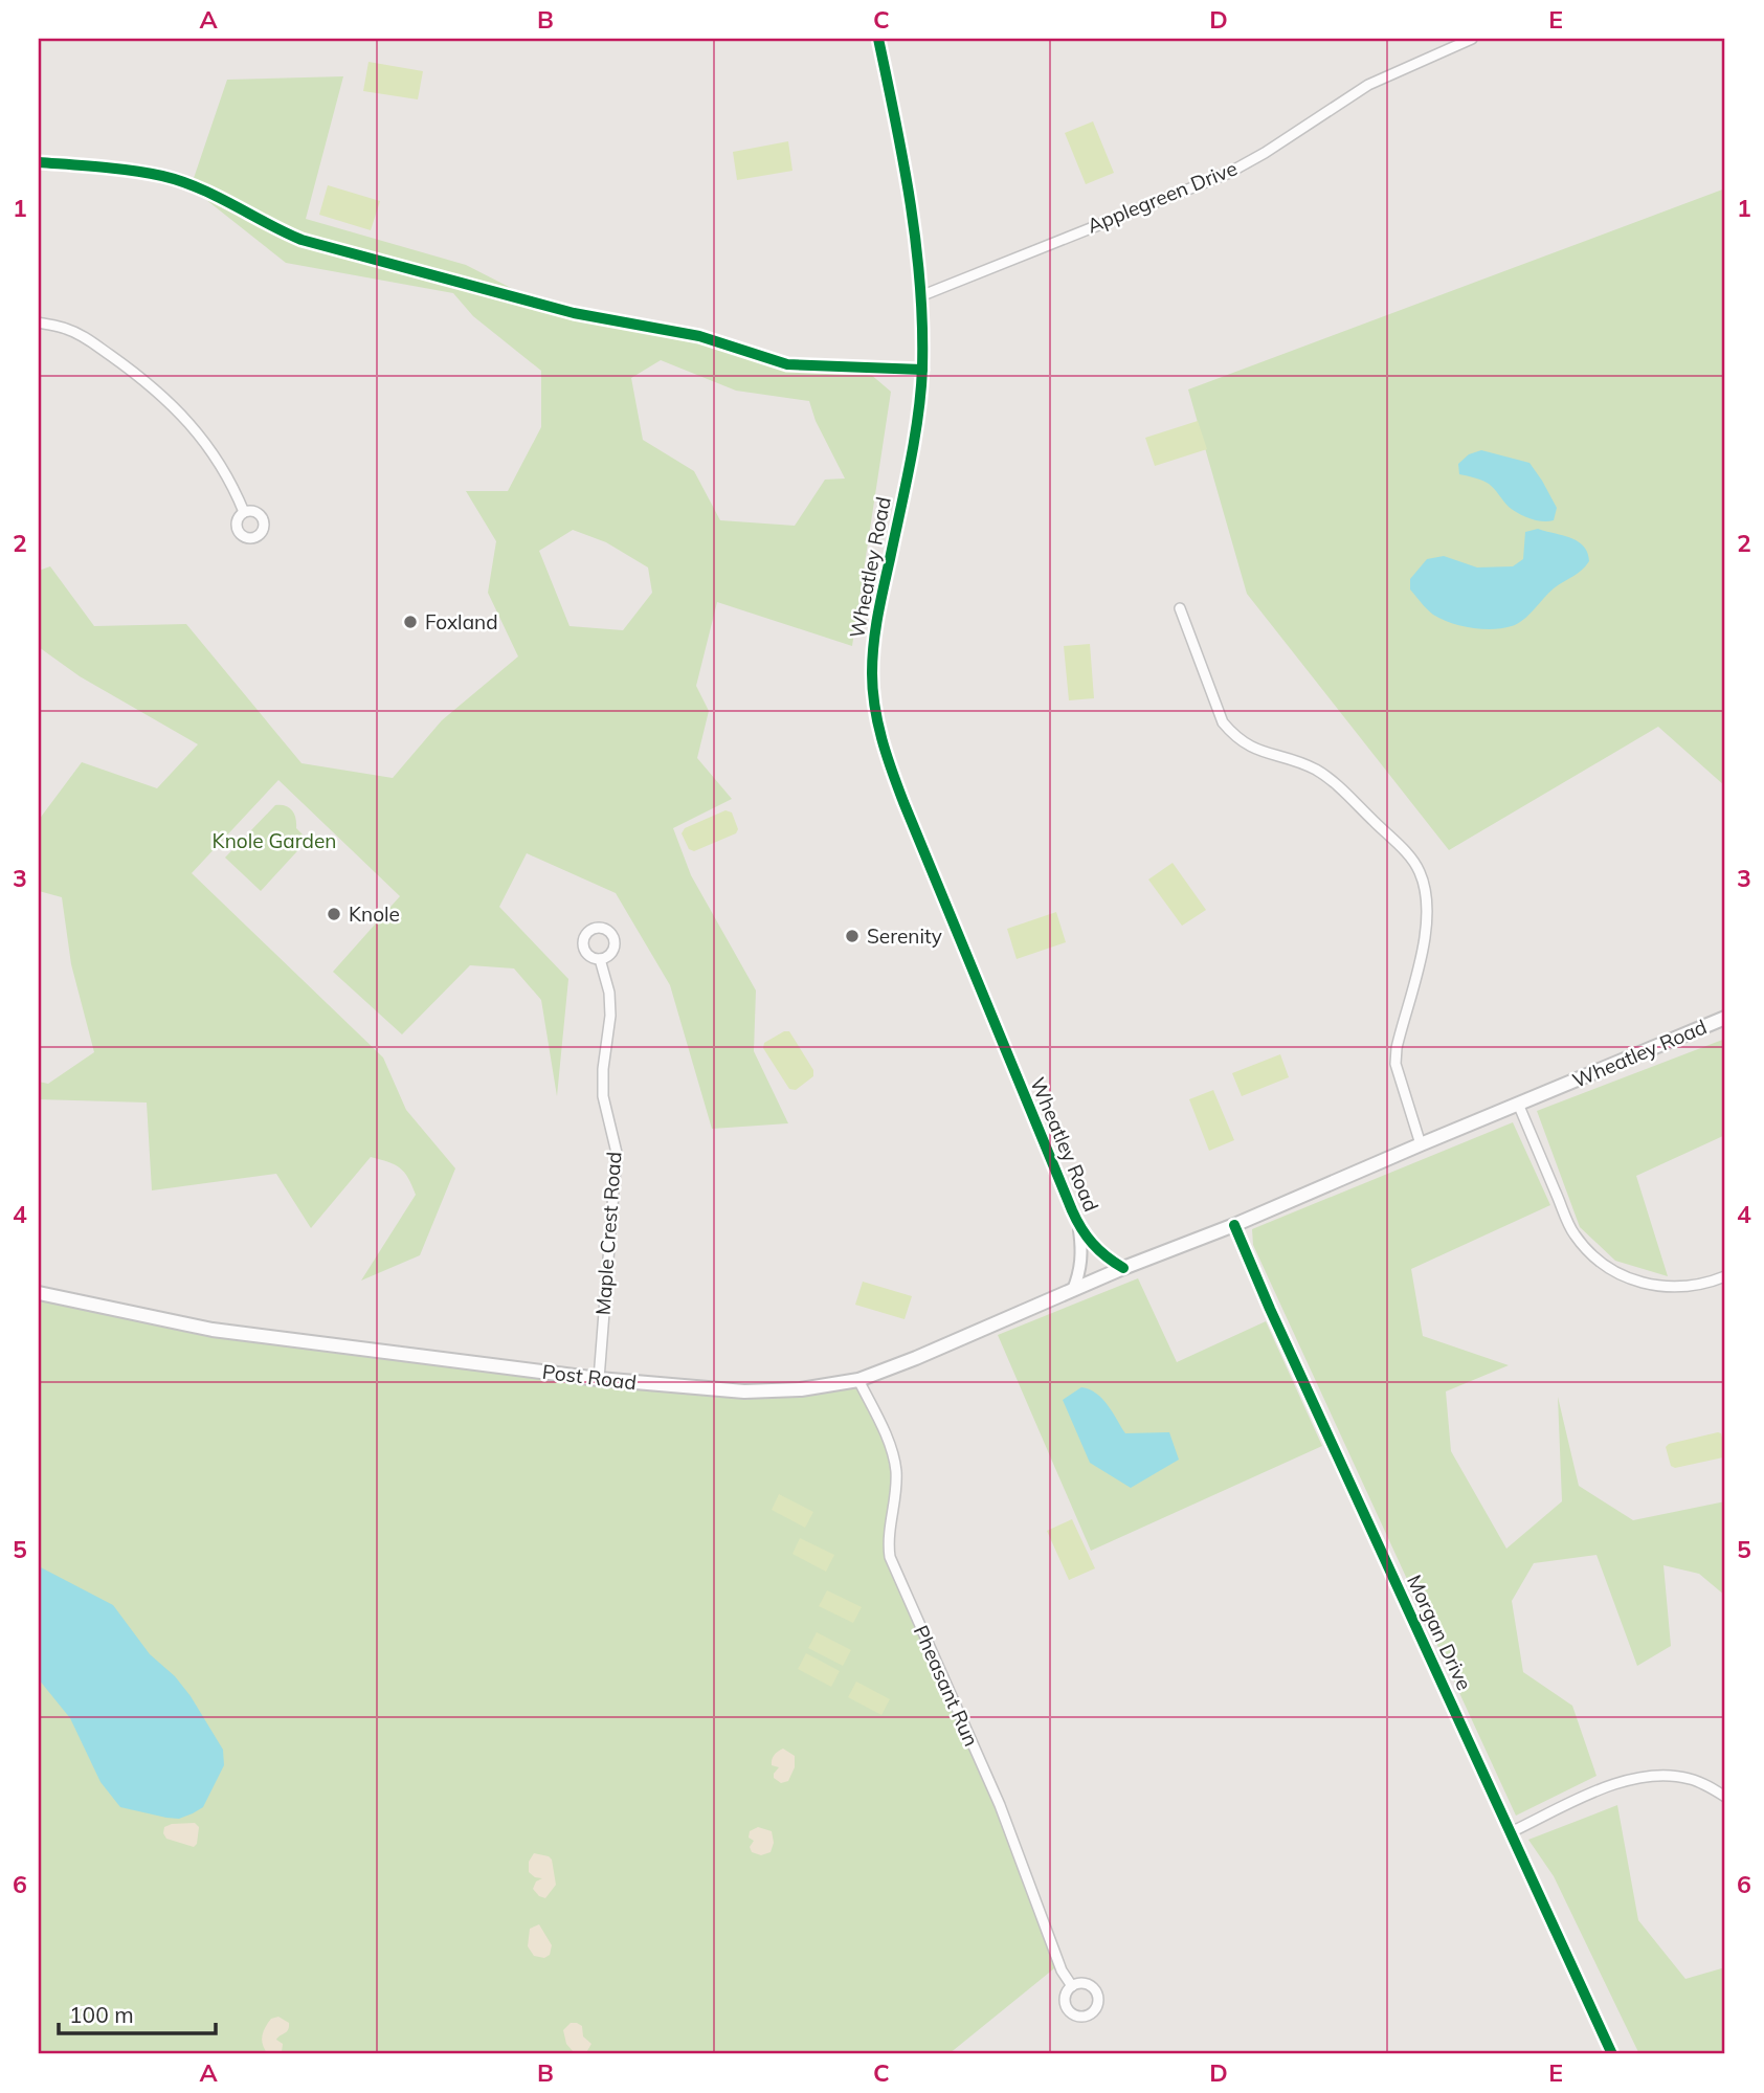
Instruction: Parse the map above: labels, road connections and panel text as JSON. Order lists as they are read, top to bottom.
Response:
{
  "streets": {
    "main road": ["Wheatley Road", "Post Road"],
    "street": [
      "Applegreen Drive",
      "Maple Crest Road",
      "Morgan Drive",
      "Pheasant Run"
    ]
  },
  "crossings": [
    ["Applegreen Drive", "Wheatley Road"],
    ["Wheatley Road", "Post Road"],
    ["Wheatley Road", "Morgan Drive"],
    ["Maple Crest Road", "Post Road"],
    ["Post Road", "Pheasant Run"]
  ],
  "parks": ["Knole Garden"],
  "places": ["Foxland", "Knole", "Serenity"],
  "scale_bar": "100 m",
  "grid": {
    "columns": [
      "A",
      "B",
      "C",
      "D",
      "E"
    ],
    "rows": [
      "1",
      "2",
      "3",
      "4",
      "5",
      "6"
    ]
  }
}
